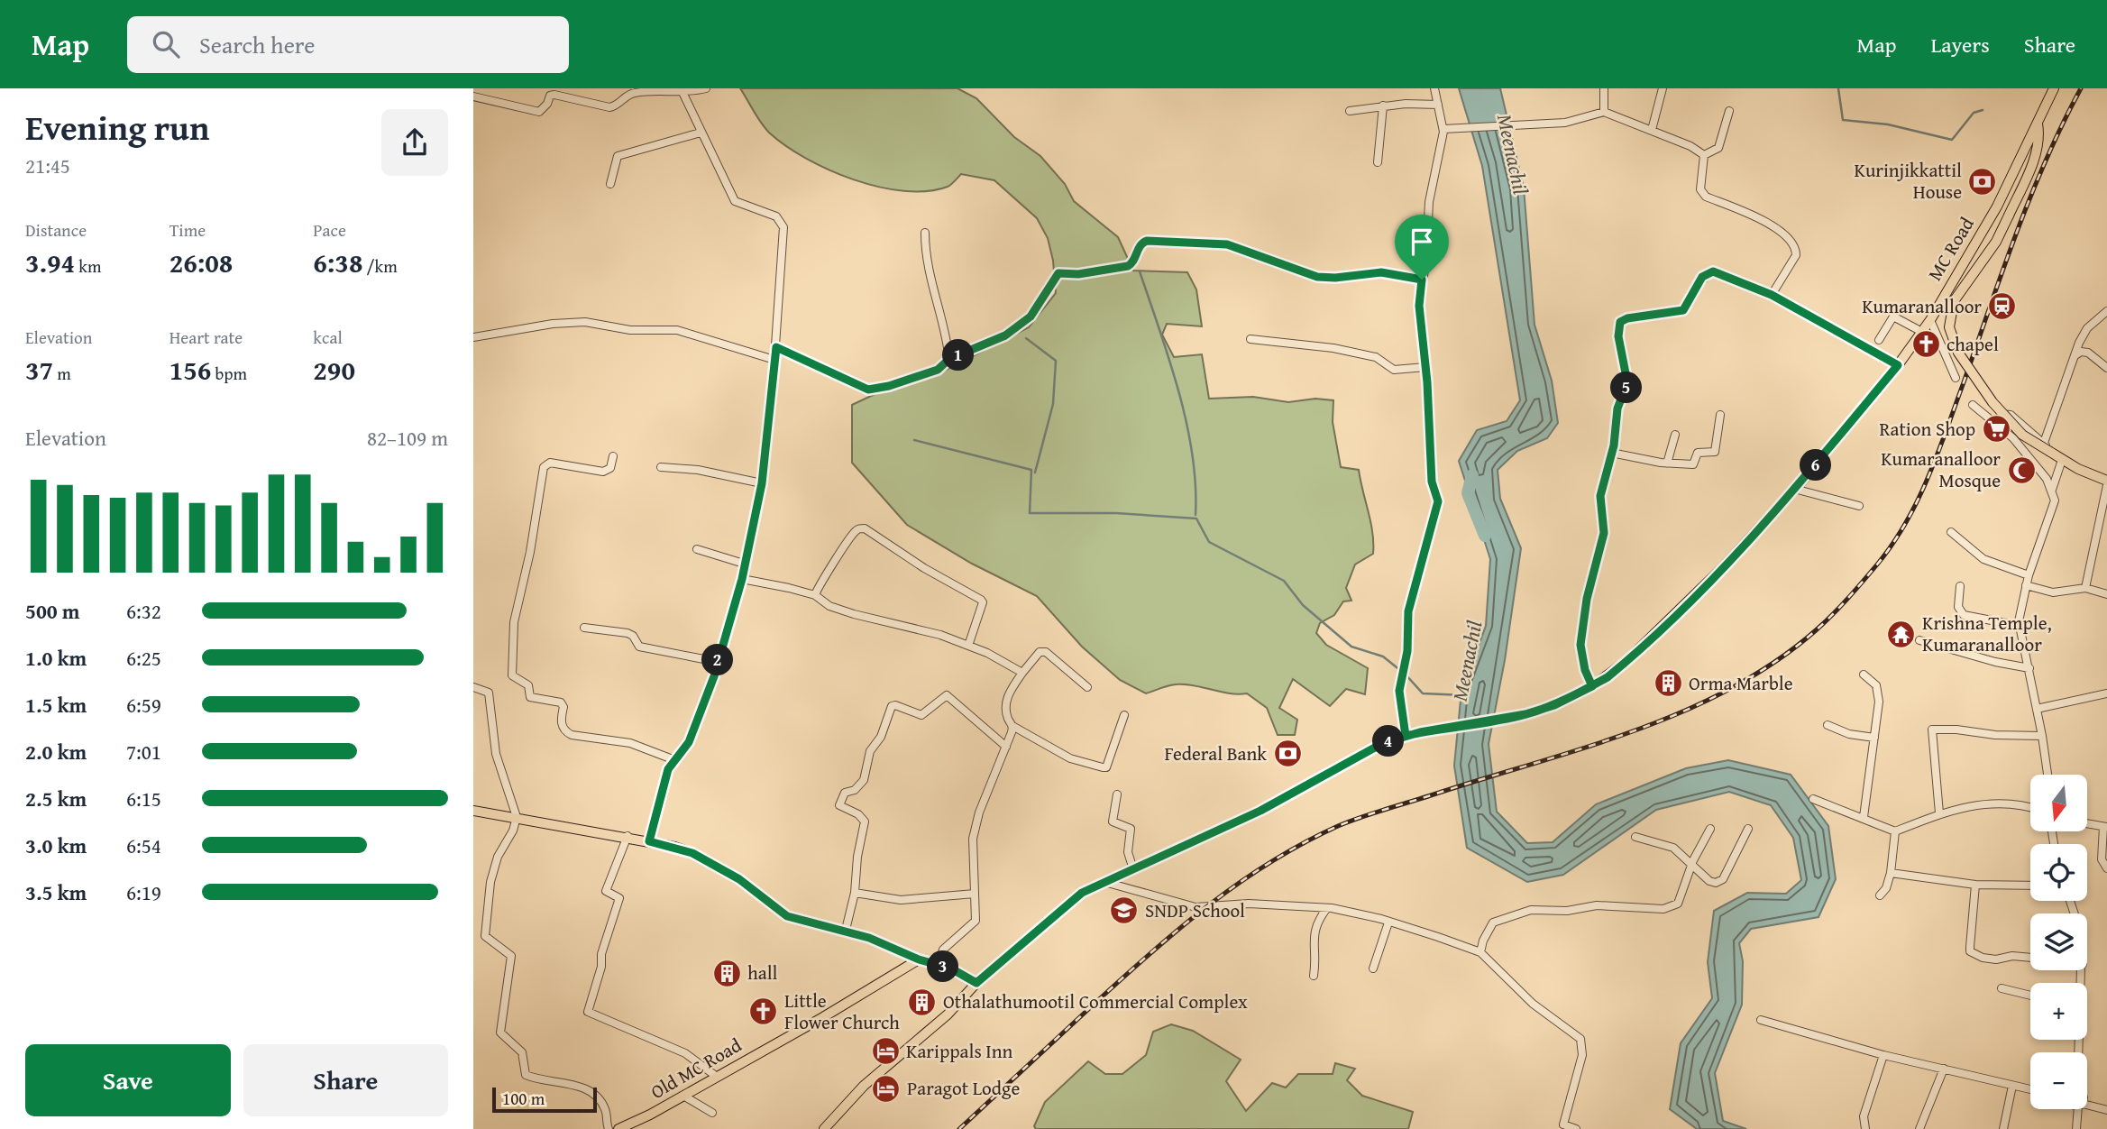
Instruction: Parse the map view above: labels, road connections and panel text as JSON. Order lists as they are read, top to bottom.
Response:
{
  "streets": {
    "main road": ["MC Road", "Old MC Road"]
  },
  "water": ["Meenachil"],
  "places": {
    "bank": ["Kurinjikkattil House", "Federal Bank"],
    "station": ["Kumaranalloor"],
    "church": ["chapel", "Little Flower Church"],
    "supermarket": ["Ration Shop"],
    "mosque": ["Kumaranalloor Mosque"],
    "temple": ["Krishna Temple, Kumaranalloor"],
    "building": ["Orma Marble", "hall", "Othalathumootil Commercial Complex"],
    "school or university": ["SNDP School"],
    "hotel": ["Karippals Inn", "Paragot Lodge"]
  },
  "scale_bar": "100 m",
  "north": "bottom",
  "page": {
    "header": "Map",
    "search": "Search here",
    "nav": ["Map", "Layers", "Share"],
    "heading": ["Evening run", "21:45"],
    "stats": [
      ["Distance", "3.94 km"],
      ["Time", "26:08"],
      ["Pace", "6:38 /km"],
      ["Elevation", "37 m"],
      ["Heart rate", "156 bpm"],
      ["kcal", "290"]
    ],
    "pins": [
      "1",
      "5",
      "6",
      "2",
      "4",
      "3"
    ],
    "chart": ["Elevation", "82–109 m"],
    "list": [
      {
        "name": "500 m",
        "note": "6:32"
      },
      {
        "name": "1.0 km",
        "note": "6:25"
      },
      {
        "name": "1.5 km",
        "note": "6:59"
      },
      {
        "name": "2.0 km",
        "note": "7:01"
      },
      {
        "name": "2.5 km",
        "note": "6:15"
      },
      {
        "name": "3.0 km",
        "note": "6:54"
      },
      {
        "name": "3.5 km",
        "note": "6:19"
      }
    ],
    "map_buttons": ["+", "−"],
    "buttons": ["Save", "Share"],
    "scale": "100 m"
  }
}
